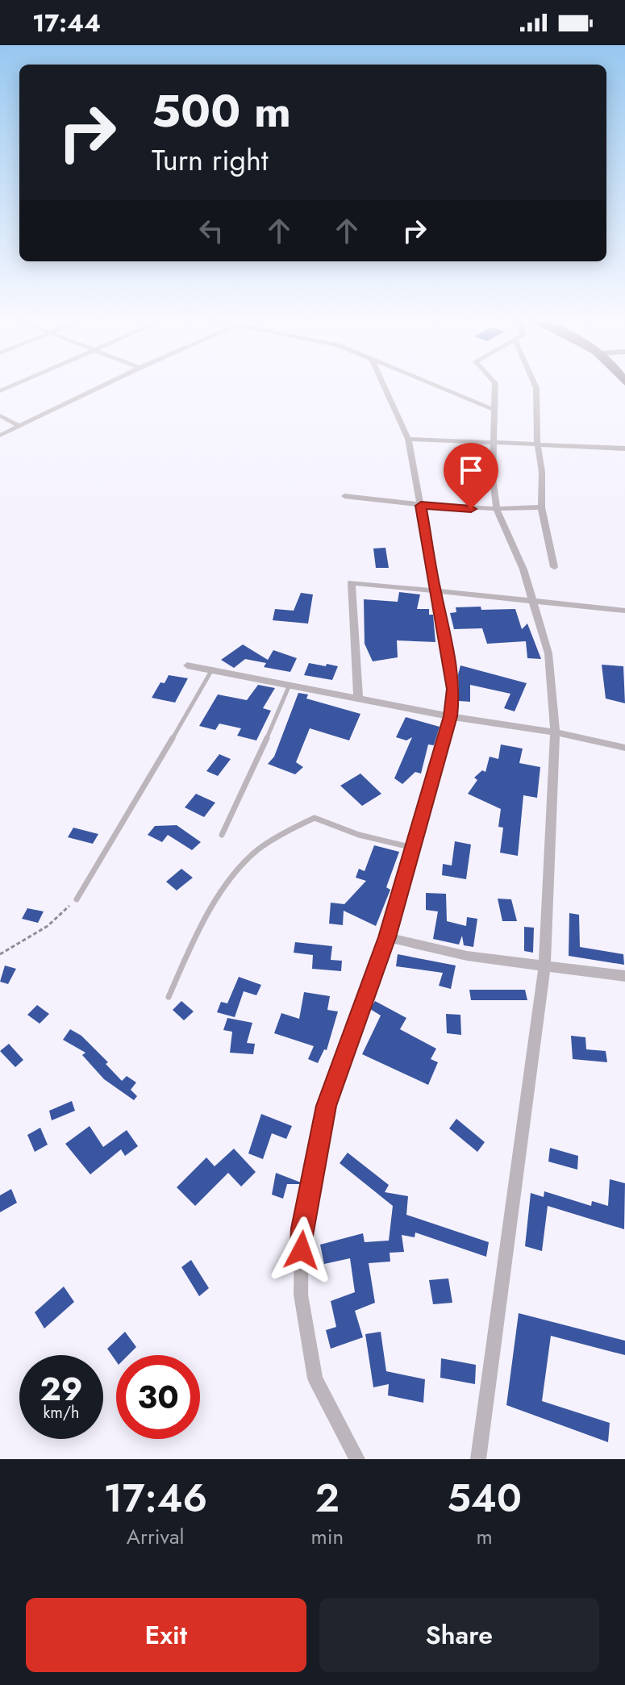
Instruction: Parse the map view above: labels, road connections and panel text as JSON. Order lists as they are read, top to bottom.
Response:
{
  "page": {
    "status": "17:44",
    "turn": ["500 m", "Turn right"],
    "speed": "29 km/h",
    "limit": "30",
    "eta": [
      "17:46",
      "Arrival",
      "2",
      "min",
      "540",
      "m"
    ],
    "buttons": ["Exit", "Share"]
  }
}
